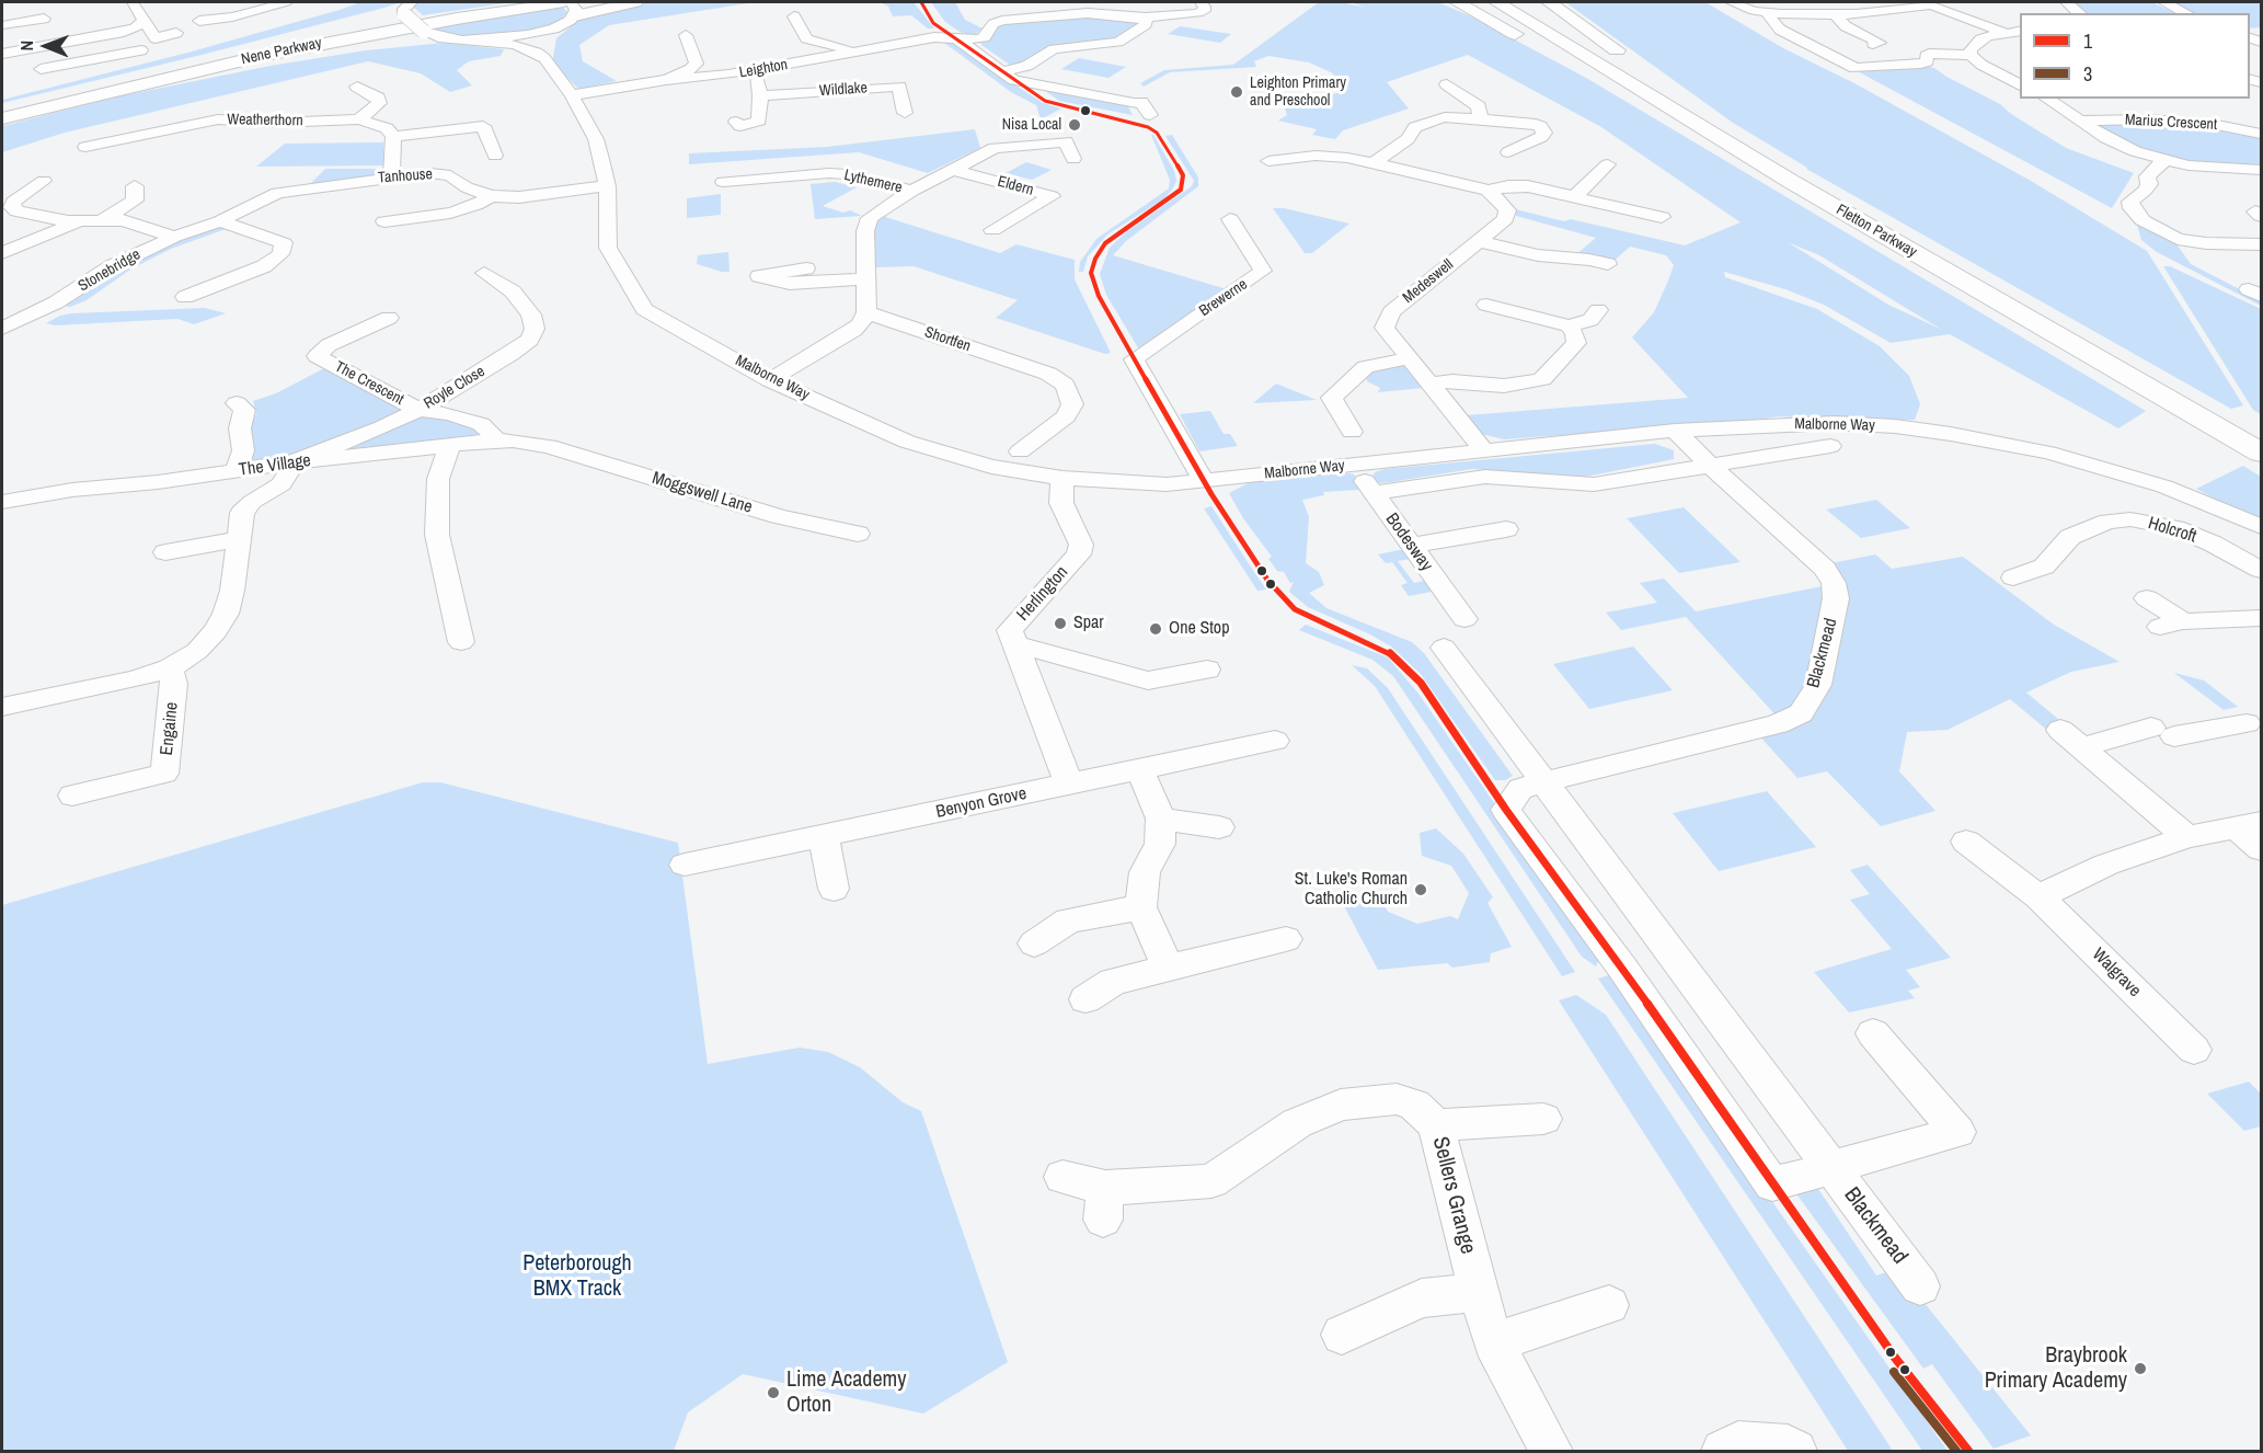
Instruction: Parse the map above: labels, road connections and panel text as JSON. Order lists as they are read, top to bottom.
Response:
{
  "streets": {
    "highway": ["Nene Parkway", "Fletton Parkway"],
    "street": [
      "Leighton",
      "Wildlake",
      "Weatherthorn",
      "Marius Crescent",
      "Tanhouse",
      "Lythemere",
      "Eldern",
      "Stonebridge",
      "Medeswell",
      "Brewerne",
      "Shortfen",
      "Malborne Way",
      "The Crescent",
      "Royle Close",
      "The Village",
      "Moggswell Lane",
      "Holcroft",
      "Bodesway",
      "Herlington",
      "Blackmead",
      "Engaine",
      "Benyon Grove",
      "Walgrave",
      "Sellers Grange"
    ]
  },
  "crossings": [
    ["Leighton", "Malborne Way"],
    ["Tanhouse", "Stonebridge"],
    ["Tanhouse", "Malborne Way"],
    ["Lythemere", "Eldern"],
    ["Medeswell", "Malborne Way"],
    ["Brewerne", "Malborne Way"],
    ["Malborne Way", "Bodesway"],
    ["Malborne Way", "Herlington"],
    ["Malborne Way", "Blackmead"],
    ["The Crescent", "Royle Close"],
    ["The Crescent", "The Village"],
    ["Royle Close", "The Village"],
    ["The Village", "Moggswell Lane"],
    ["Herlington", "Benyon Grove"]
  ],
  "parks": ["Peterborough BMX Track"],
  "places": [
    "Leighton Primary and Preschool",
    "Nisa Local",
    "Spar",
    "One Stop",
    "St. Luke's Roman Catholic Church",
    "Braybrook Primary Academy",
    "Lime Academy Orton"
  ],
  "lines": ["transit line 1", "transit line 3"],
  "legend": ["1", "3"],
  "north": "left"
}
